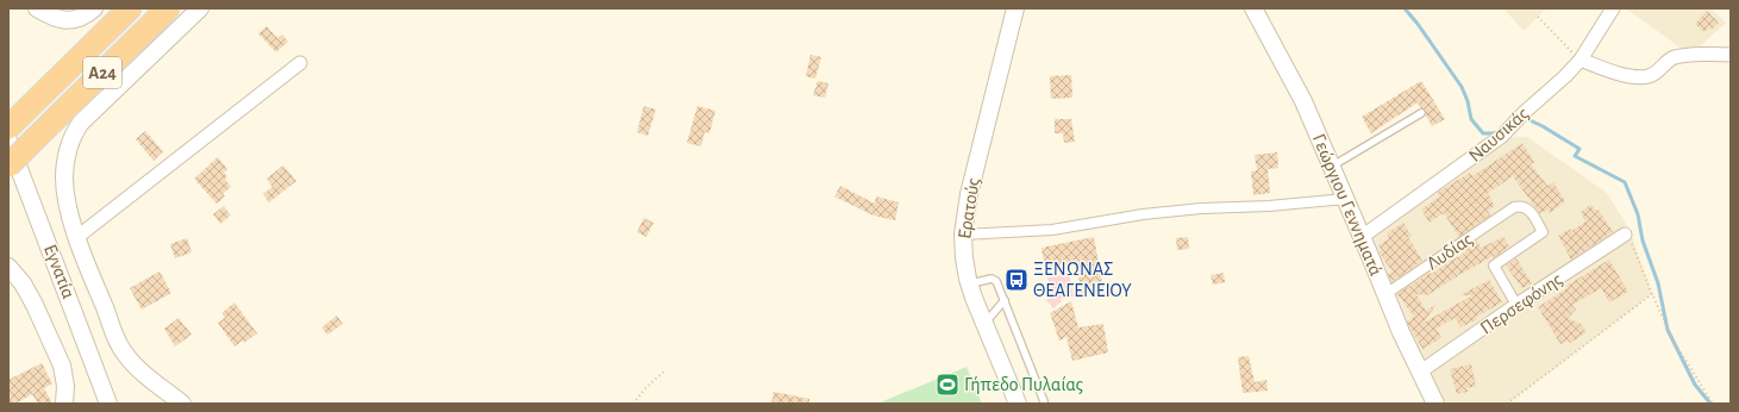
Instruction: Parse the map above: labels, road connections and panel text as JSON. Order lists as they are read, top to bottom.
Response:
{
  "streets": {
    "highway": ["Α24"],
    "street": [
      "Ναυσικάς",
      "Γεώργιου Γεννηματά",
      "Ερατούς",
      "Λυδίας",
      "Εγνατία",
      "Περσεφόνης"
    ]
  },
  "crossings": [
    ["Ναυσικάς", "Γεώργιου Γεννηματά"],
    ["Γεώργιου Γεννηματά", "Λυδίας"],
    ["Γεώργιου Γεννηματά", "Περσεφόνης"],
    ["Λυδίας", "Περσεφόνης"]
  ],
  "places": {
    "bus stop": ["ΞΕΝΩΝΑΣ ΘΕΑΓΕΝΕΙΟΥ"],
    "sports": ["Γήπεδο Πυλαίας"]
  }
}
